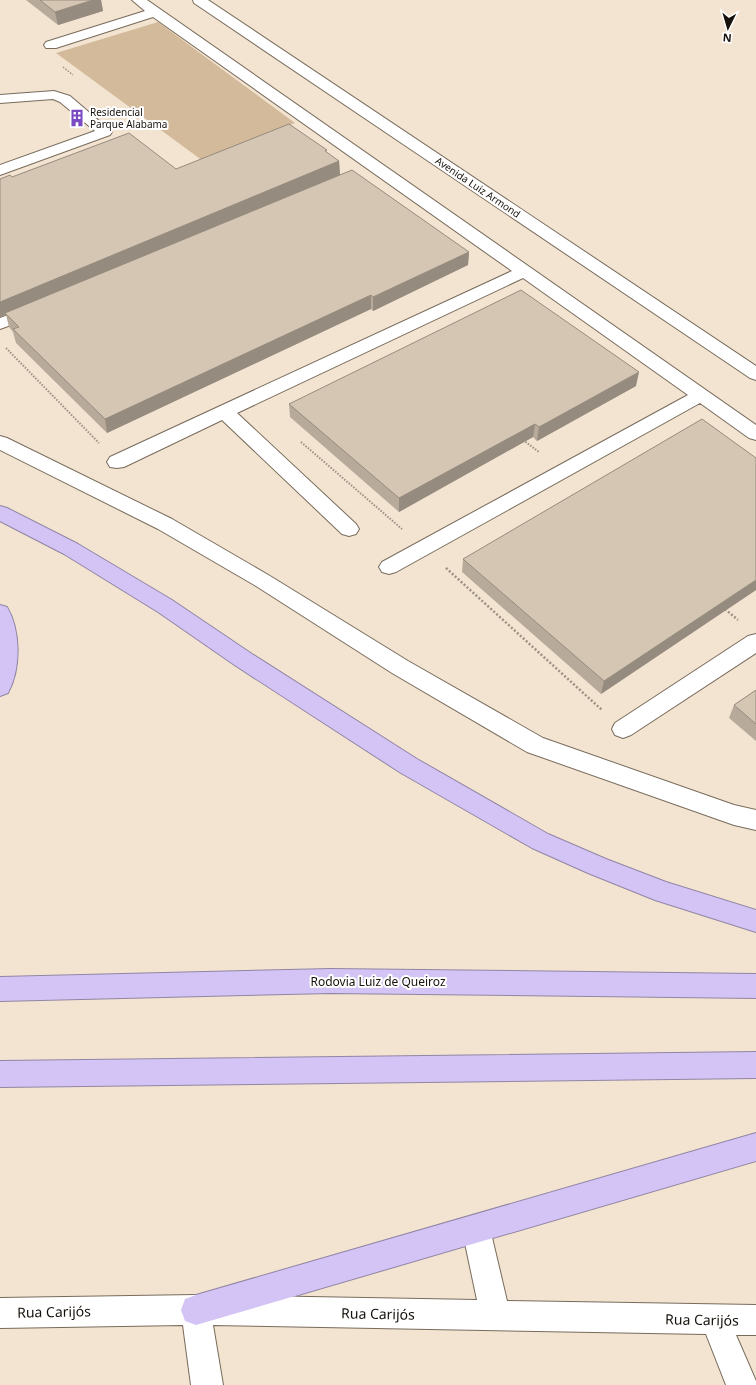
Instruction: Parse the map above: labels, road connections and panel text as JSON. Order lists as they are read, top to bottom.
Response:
{
  "streets": {
    "highway": ["Rodovia Luiz de Queiroz"],
    "street": ["Avenida Luiz Armond", "Rua Carijós"]
  },
  "places": {
    "building": ["Residencial Parque Alabama"]
  },
  "north": "bottom"
}
